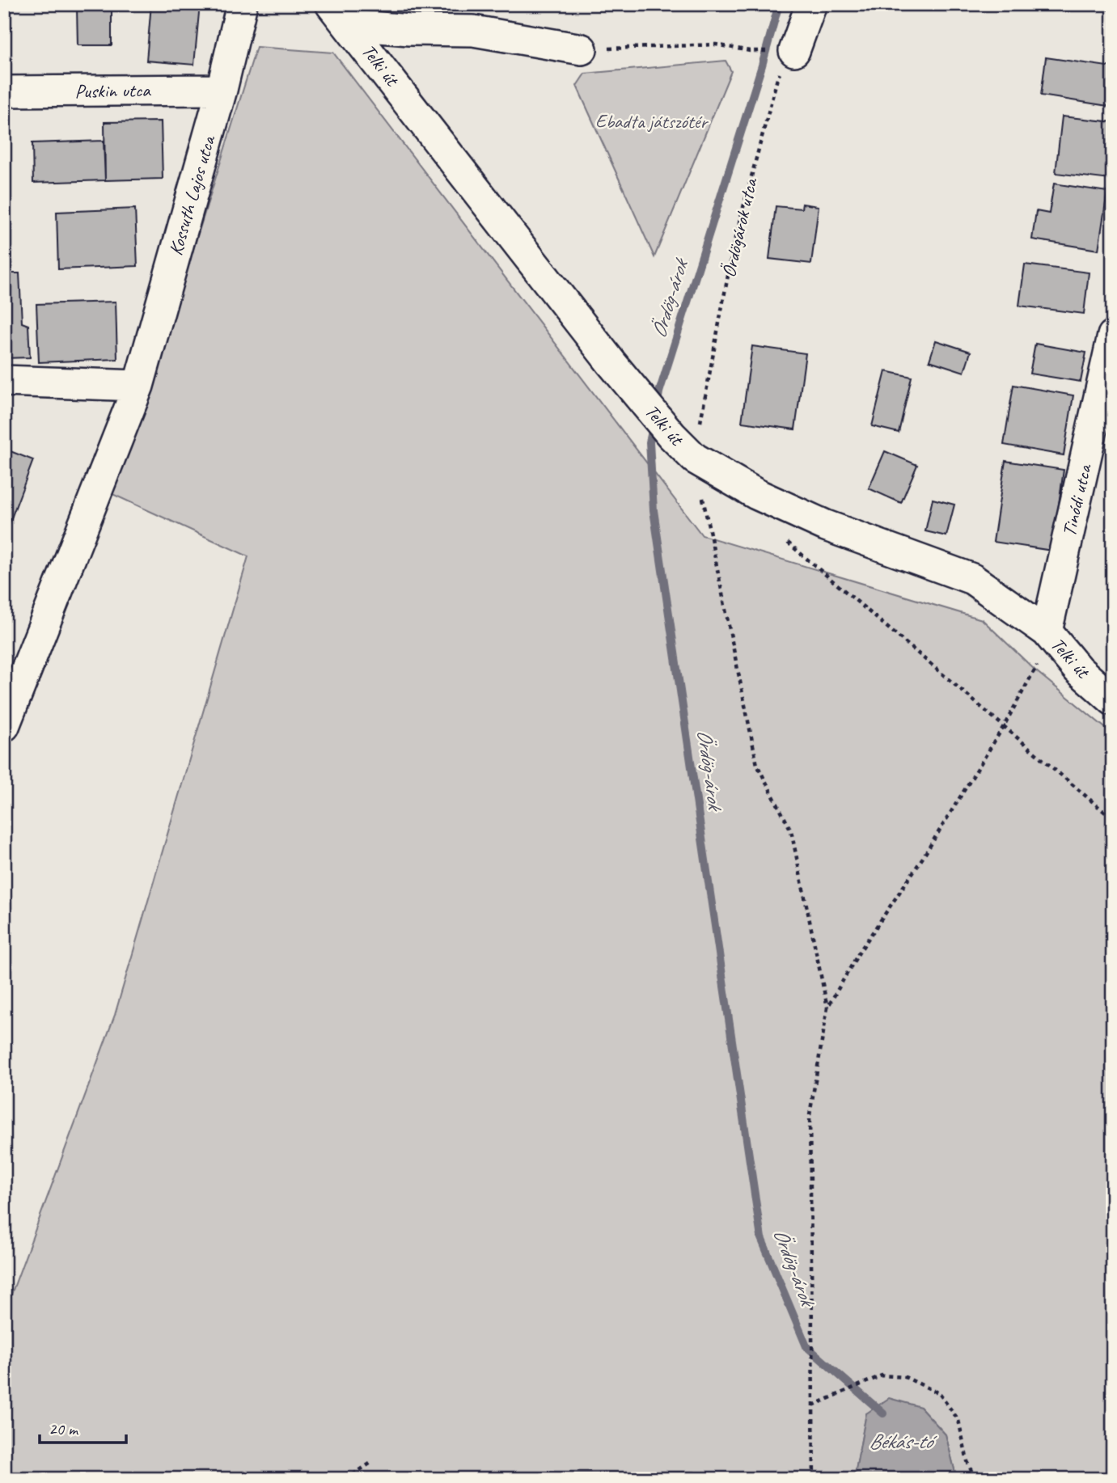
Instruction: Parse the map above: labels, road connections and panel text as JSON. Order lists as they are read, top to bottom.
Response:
{
  "streets": {
    "street": [
      "Telki út",
      "Puskin utca",
      "Kossuth Lajos utca",
      "Tinódi utca"
    ],
    "path": ["Ördögárok utca"]
  },
  "crossings": [
    ["Telki út", "Ördögárok utca"],
    ["Telki út", "Tinódi utca"],
    ["Puskin utca", "Kossuth Lajos utca"]
  ],
  "water": ["Ördög-árok", "Békás-tó"],
  "parks": ["Ebadta játszótér"],
  "scale_bar": "20 m"
}
